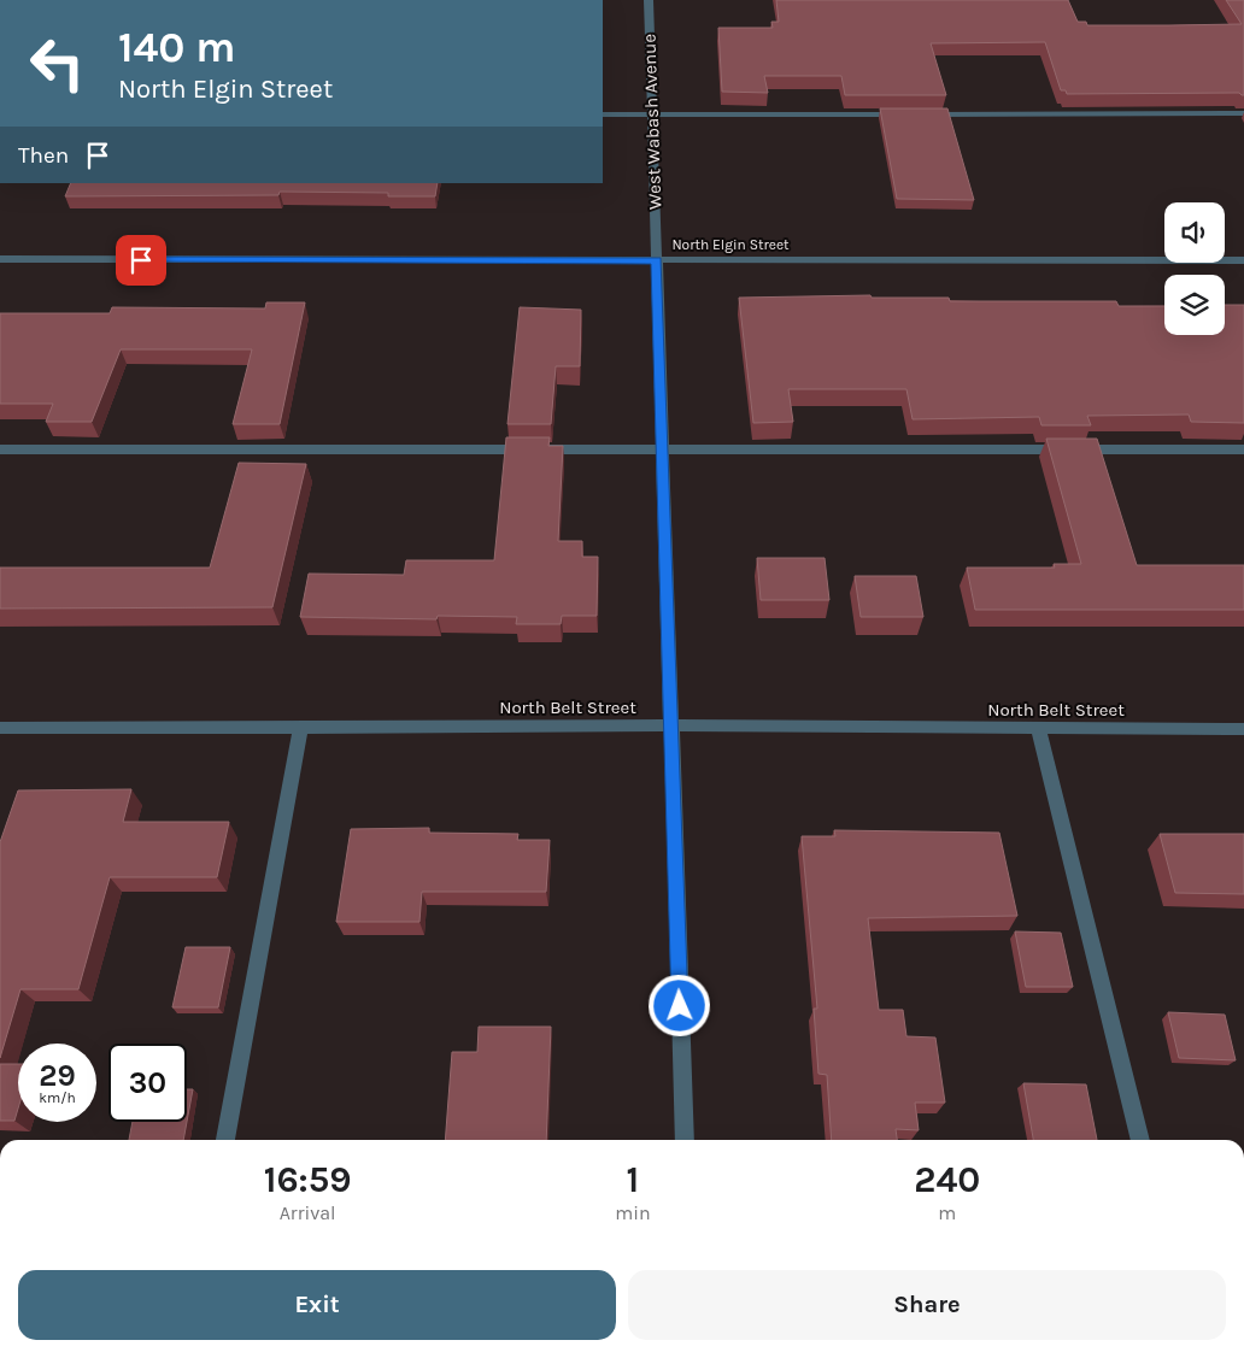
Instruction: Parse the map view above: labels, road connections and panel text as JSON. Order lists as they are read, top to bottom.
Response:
{
  "streets": {
    "street": ["West Wabash Avenue", "North Elgin Street", "North Belt Street"]
  },
  "crossings": [
    ["West Wabash Avenue", "North Elgin Street"],
    ["West Wabash Avenue", "North Belt Street"]
  ],
  "page": {
    "turn": ["140 m", "North Elgin Street"],
    "then": "Then",
    "speed": "29 km/h",
    "limit": "30",
    "eta": [
      "16:59",
      "Arrival",
      "1",
      "min",
      "240",
      "m"
    ],
    "buttons": ["Exit", "Share"]
  }
}
